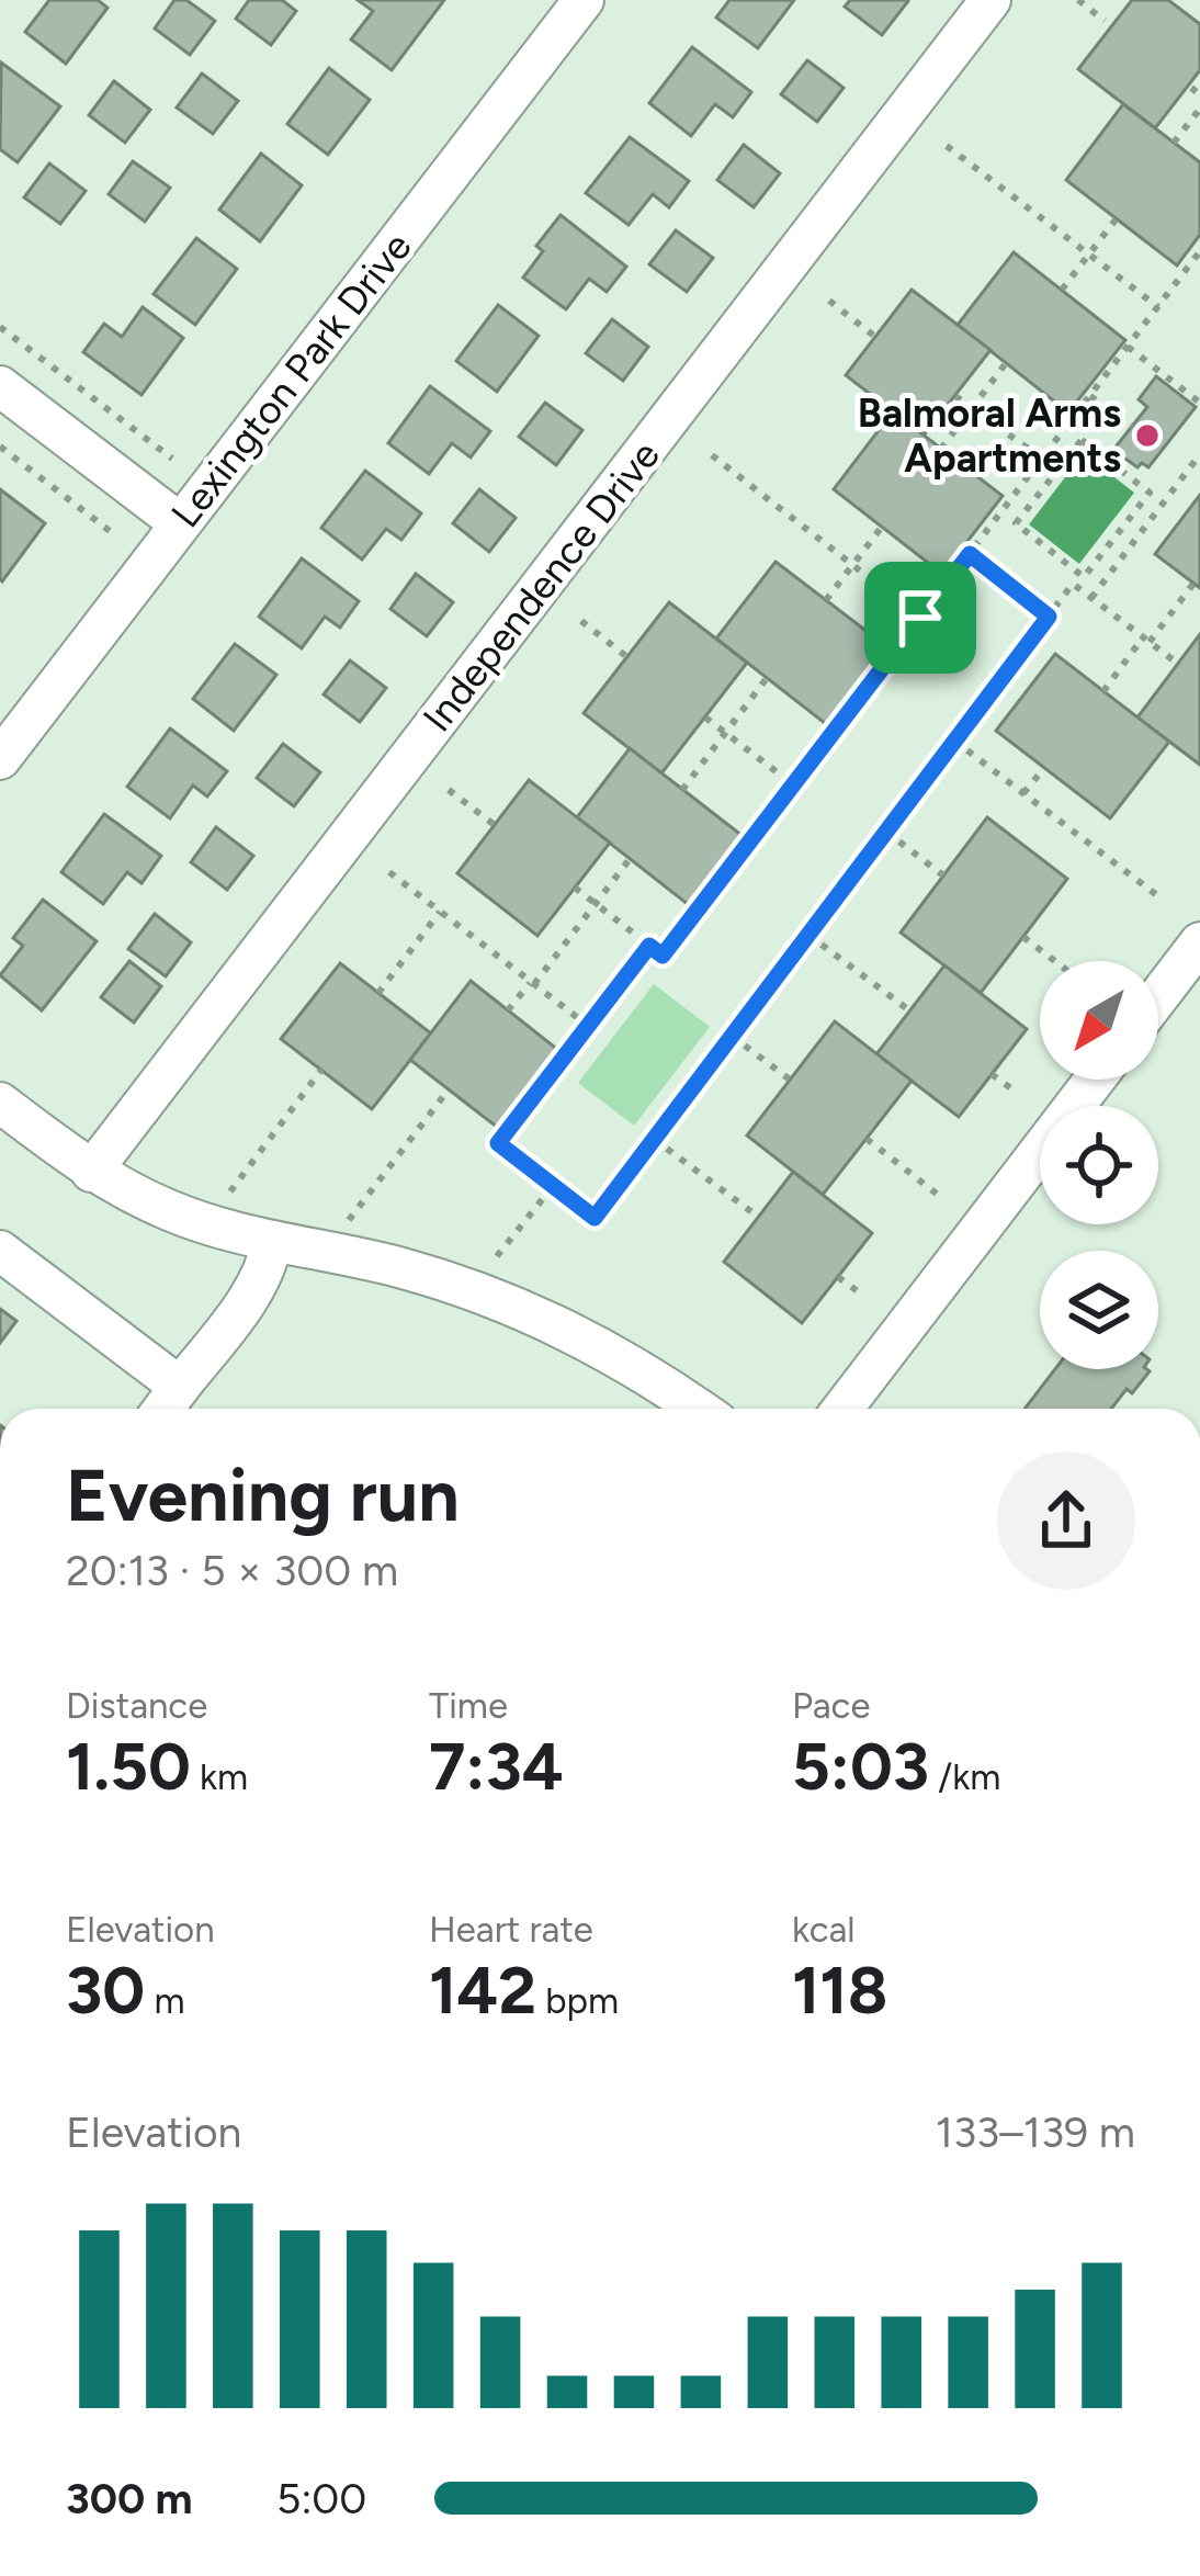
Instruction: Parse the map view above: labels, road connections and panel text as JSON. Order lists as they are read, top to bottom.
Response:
{
  "streets": {
    "street": ["Lexington Park Drive", "Independence Drive"]
  },
  "places": ["Balmoral Arms Apartments"],
  "north": "bottom left",
  "page": {
    "heading": ["Evening run", "20:13 · 5 × 300 m"],
    "stats": [
      ["Distance", "1.50 km"],
      ["Time", "7:34"],
      ["Pace", "5:03 /km"],
      ["Elevation", "30 m"],
      ["Heart rate", "142 bpm"],
      ["kcal", "118"]
    ],
    "chart": ["Elevation", "133–139 m"],
    "list": [
      {
        "name": "300 m",
        "note": "5:00"
      }
    ]
  }
}
